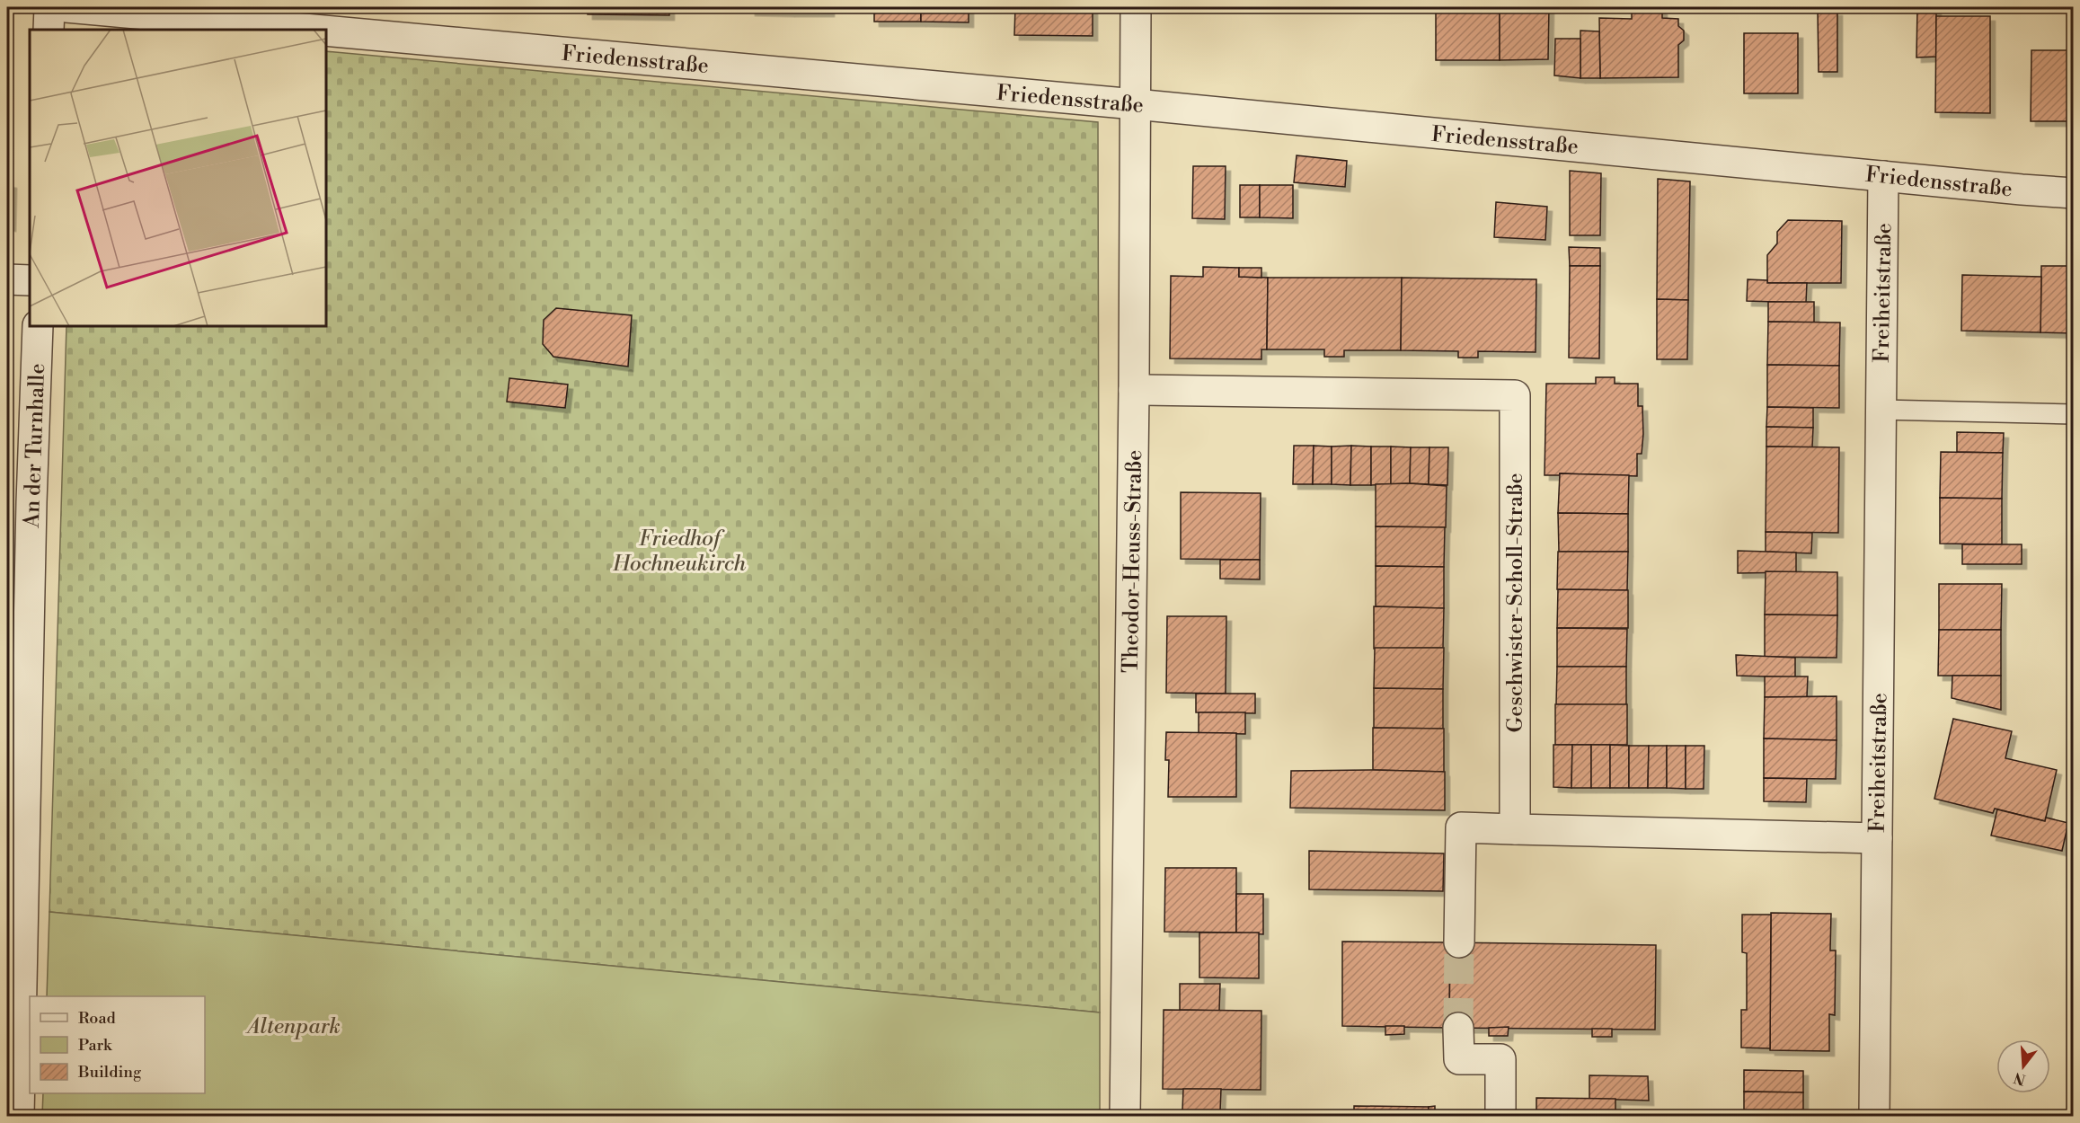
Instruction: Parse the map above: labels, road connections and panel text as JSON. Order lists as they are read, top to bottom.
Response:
{
  "streets": {
    "street": [
      "Friedensstraße",
      "Freiheitstraße",
      "An der Turnhalle",
      "Theodor-Heuss-Straße",
      "Geschwister-Scholl-Straße"
    ]
  },
  "crossings": [
    ["Friedensstraße", "Freiheitstraße"],
    ["Friedensstraße", "Theodor-Heuss-Straße"],
    ["Theodor-Heuss-Straße", "Geschwister-Scholl-Straße"]
  ],
  "parks": ["Friedhof Hochneukirch", "Altenpark"],
  "legend": ["Road", "Park", "Building"],
  "north": "bottom"
}
